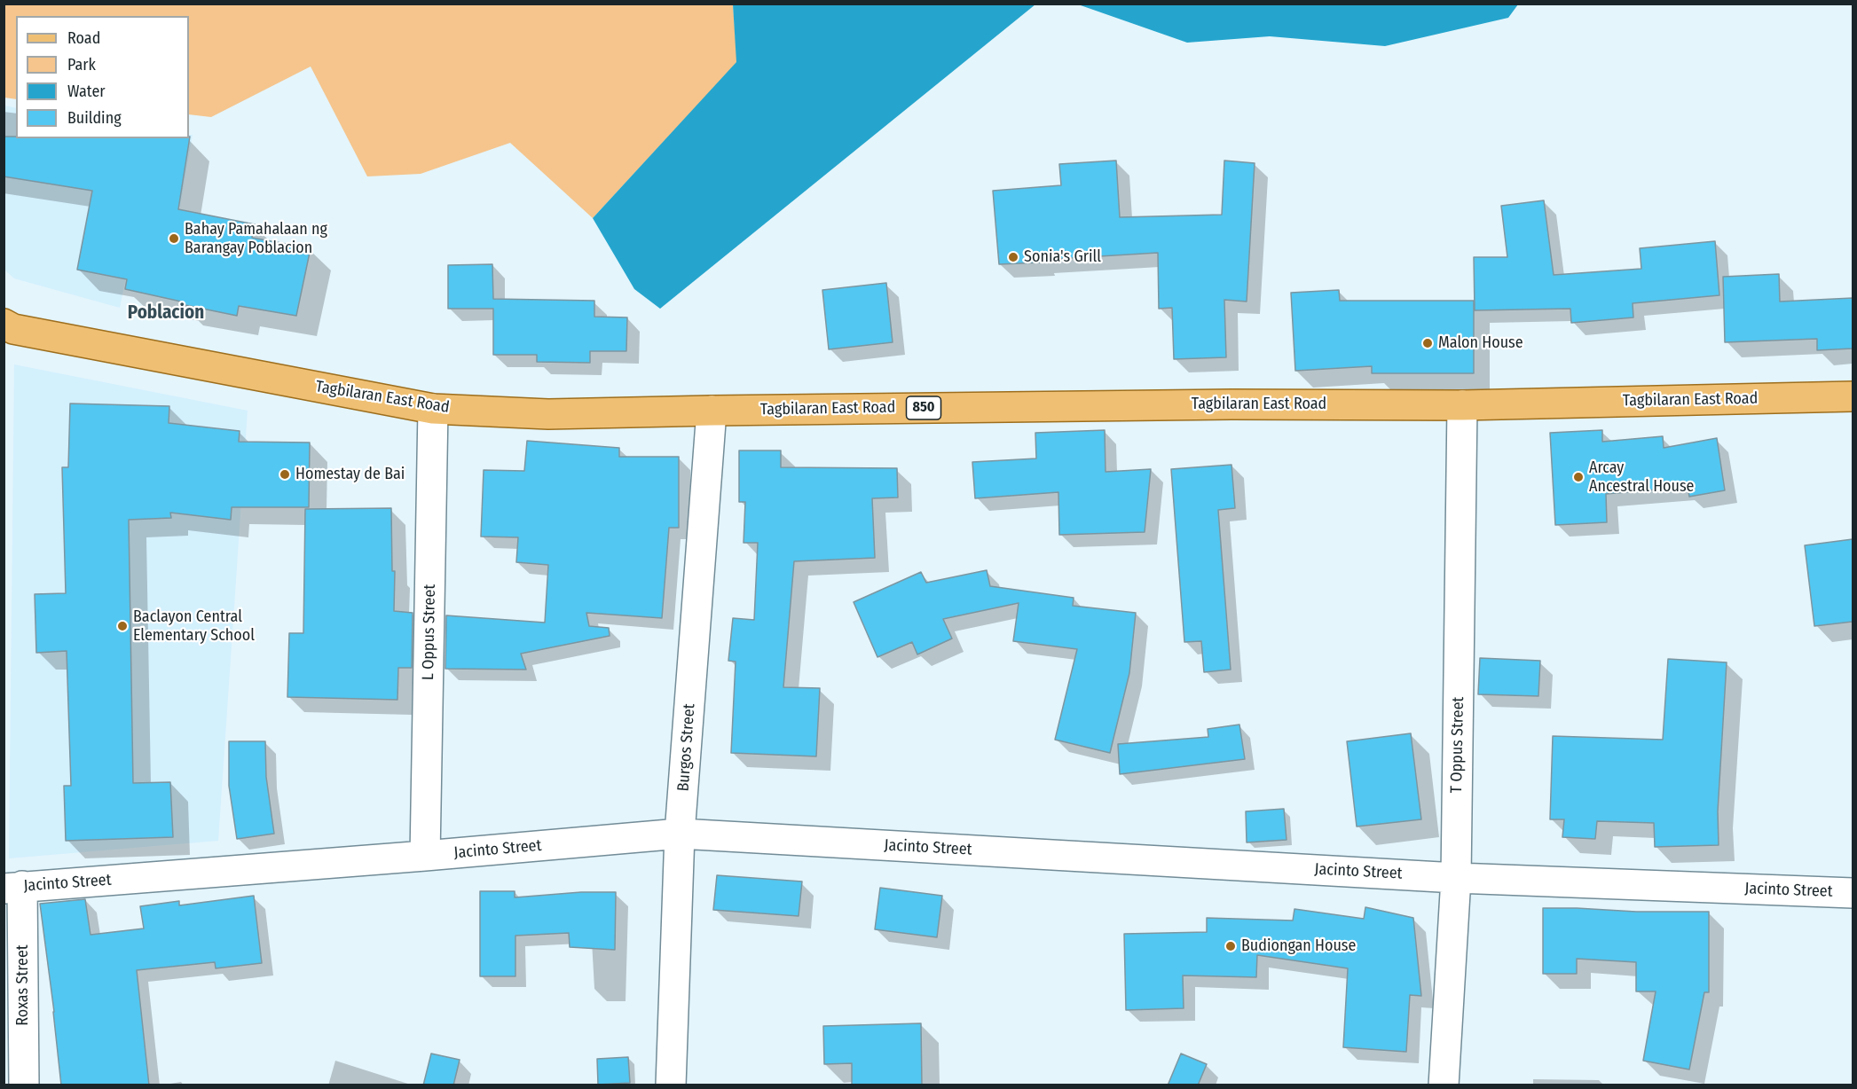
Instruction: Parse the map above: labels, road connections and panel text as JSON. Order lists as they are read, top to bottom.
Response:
{
  "streets": {
    "main road": ["Tagbilaran East Road", "850"],
    "street": [
      "L Oppus Street",
      "T Oppus Street",
      "Burgos Street",
      "Jacinto Street",
      "Roxas Street"
    ]
  },
  "crossings": [
    ["Tagbilaran East Road", "L Oppus Street"],
    ["Tagbilaran East Road", "T Oppus Street"],
    ["Tagbilaran East Road", "Burgos Street"],
    ["L Oppus Street", "Jacinto Street"],
    ["T Oppus Street", "Jacinto Street"],
    ["Burgos Street", "Jacinto Street"],
    ["Jacinto Street", "Roxas Street"]
  ],
  "districts": ["Poblacion"],
  "places": [
    "Bahay Pamahalaan ng Barangay Poblacion",
    "Sonia's Grill",
    "Malon House",
    "Homestay de Bai",
    "Arcay Ancestral House",
    "Baclayon Central Elementary School",
    "Budiongan House"
  ],
  "legend": [
    "Road",
    "Park",
    "Water",
    "Building"
  ]
}
